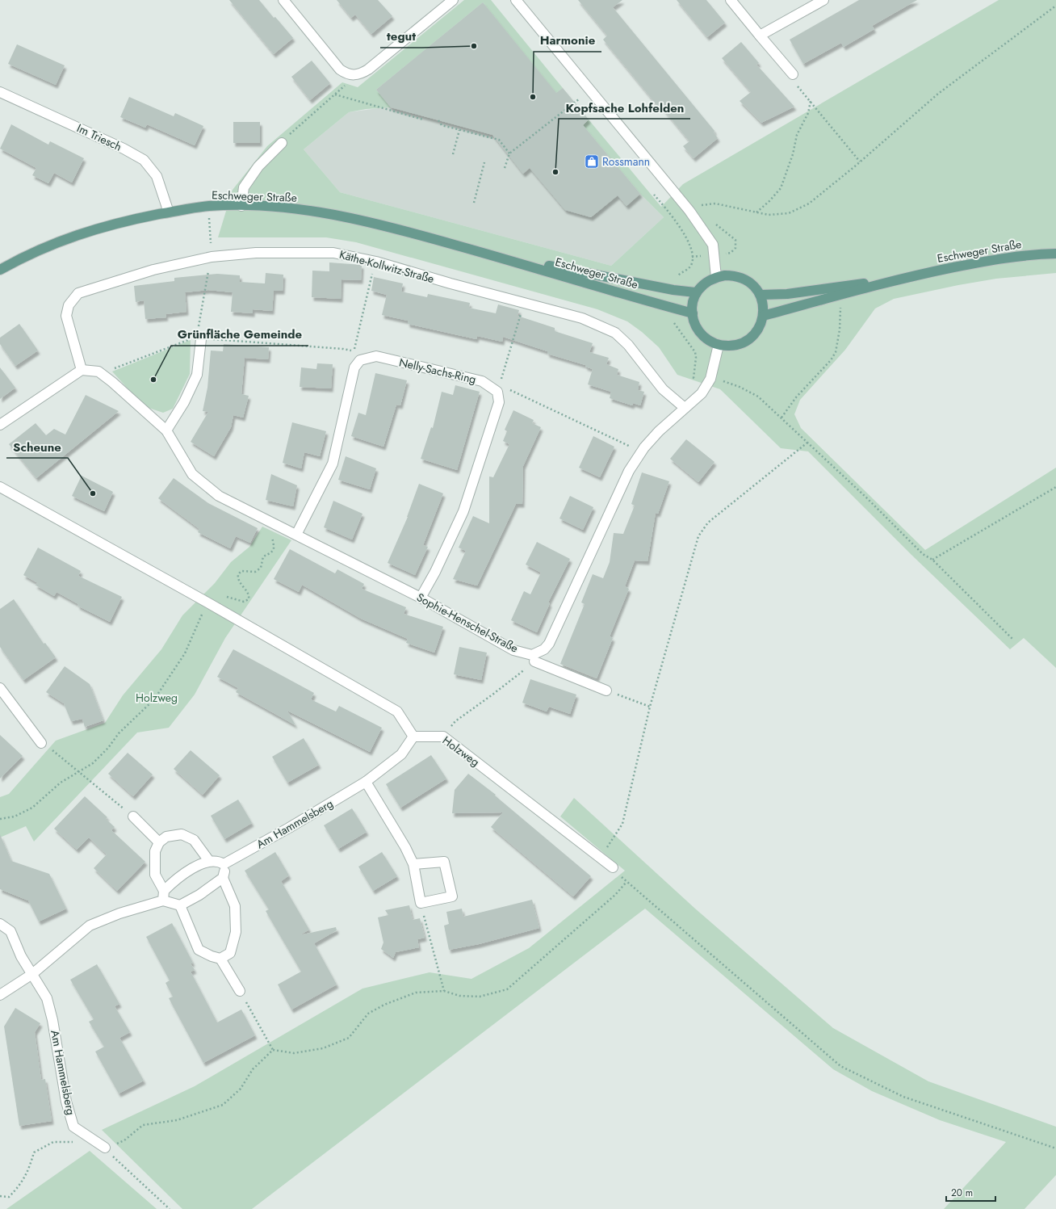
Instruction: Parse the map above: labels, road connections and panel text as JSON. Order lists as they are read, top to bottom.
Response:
{
  "streets": {
    "main road": ["Eschweger Straße"],
    "street": [
      "Im Triesch",
      "Käthe-Kollwitz-Straße",
      "Nelly-Sachs-Ring",
      "Sophie-Henschel-Straße",
      "Holzweg",
      "Am Hammelsberg"
    ]
  },
  "crossings": [
    ["Im Triesch", "Eschweger Straße"],
    ["Eschweger Straße", "Sophie-Henschel-Straße"],
    ["Käthe-Kollwitz-Straße", "Sophie-Henschel-Straße"],
    ["Nelly-Sachs-Ring", "Sophie-Henschel-Straße"],
    ["Holzweg", "Am Hammelsberg"]
  ],
  "parks": ["Holzweg"],
  "places": {
    "other": [
      "tegut",
      "Harmonie",
      "Kopfsache Lohfelden",
      "Grünfläche Gemeinde",
      "Scheune"
    ],
    "shop": ["Rossmann"]
  },
  "scale_bar": "20 m"
}
